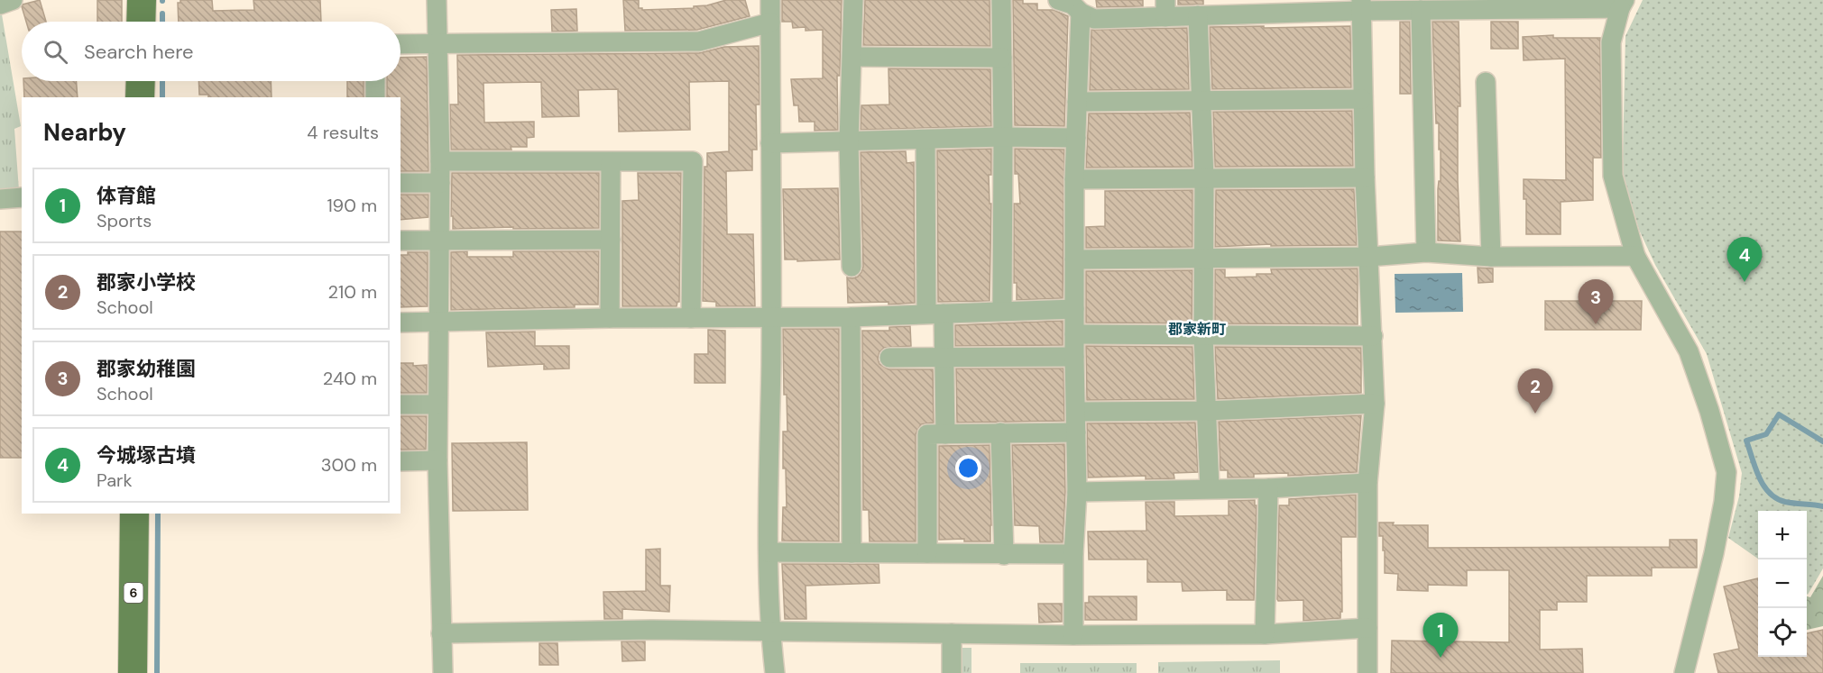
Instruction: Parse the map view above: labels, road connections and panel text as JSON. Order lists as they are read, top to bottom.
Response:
{
  "streets": {
    "main road": ["6"]
  },
  "districts": ["郡家新町"],
  "page": {
    "search": "Search here",
    "heading": ["Nearby", "4 results"],
    "list": [
      {
        "mark": "1",
        "name": "体育館",
        "note": "Sports",
        "value": "190 m"
      },
      {
        "mark": "2",
        "name": "郡家小学校",
        "note": "School",
        "value": "210 m"
      },
      {
        "mark": "3",
        "name": "郡家幼稚園",
        "note": "School",
        "value": "240 m"
      },
      {
        "mark": "4",
        "name": "今城塚古墳",
        "note": "Park",
        "value": "300 m"
      }
    ],
    "pins": [
      "4",
      "3",
      "2",
      "1"
    ],
    "map_buttons": ["+", "−"]
  }
}
